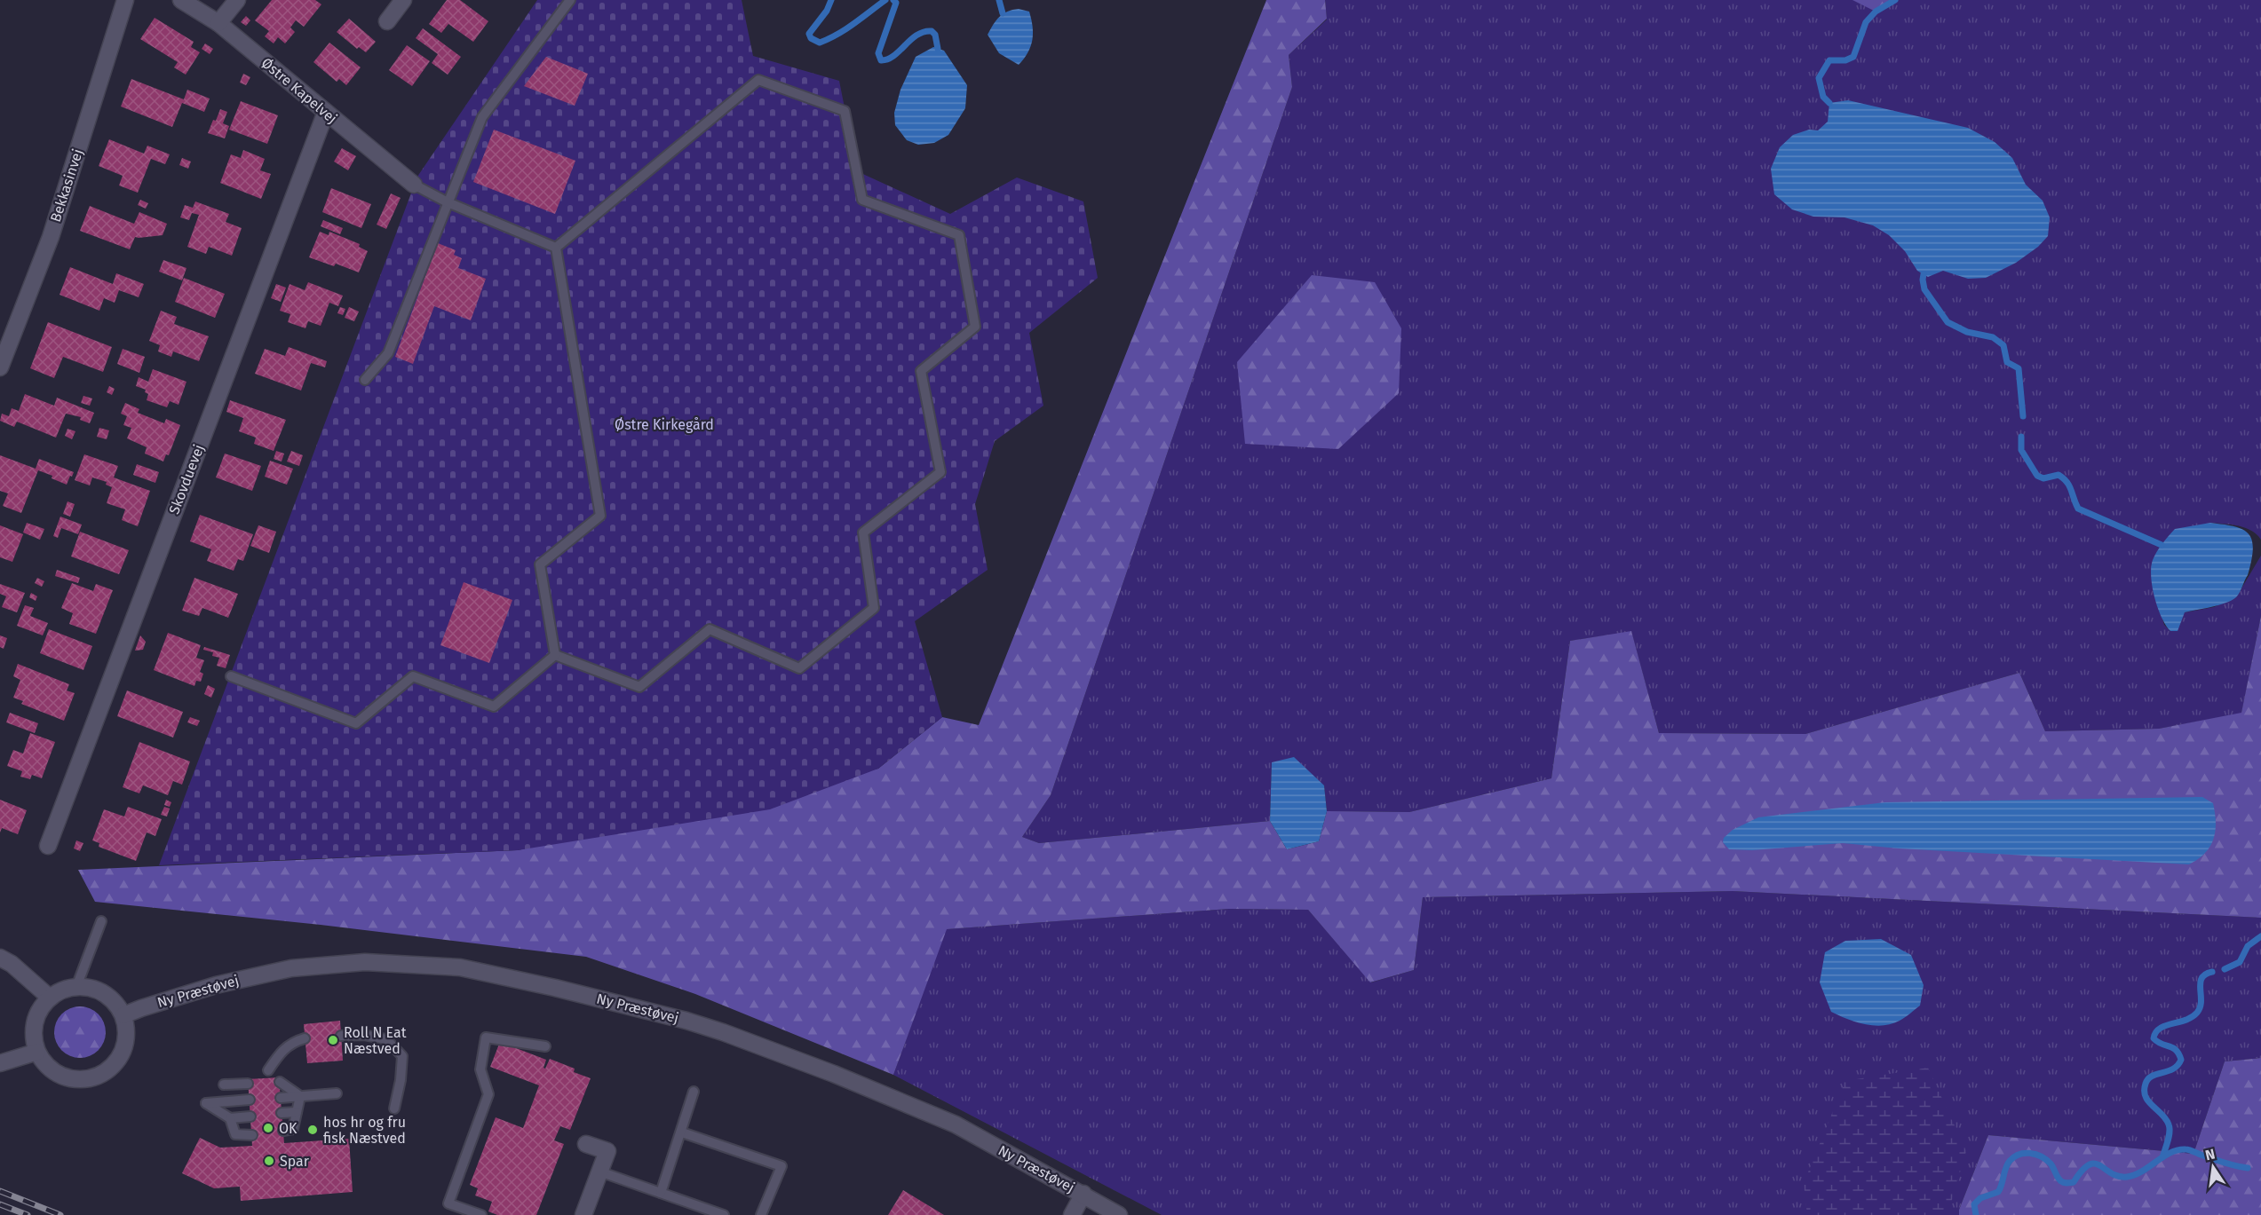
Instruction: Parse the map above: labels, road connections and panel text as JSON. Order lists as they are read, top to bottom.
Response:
{
  "streets": {
    "street": [
      "Østre Kapelvej",
      "Bekkasinvej",
      "Skovduevej",
      "Ny Præstøvej"
    ]
  },
  "crossings": [
    ["Østre Kapelvej", "Skovduevej"]
  ],
  "parks": ["Østre Kirkegård"],
  "places": [
    "Roll N Eat Næstved",
    "OK",
    "hos hr og fru fisk Næstved",
    "Spar"
  ],
  "north": "top"
}
